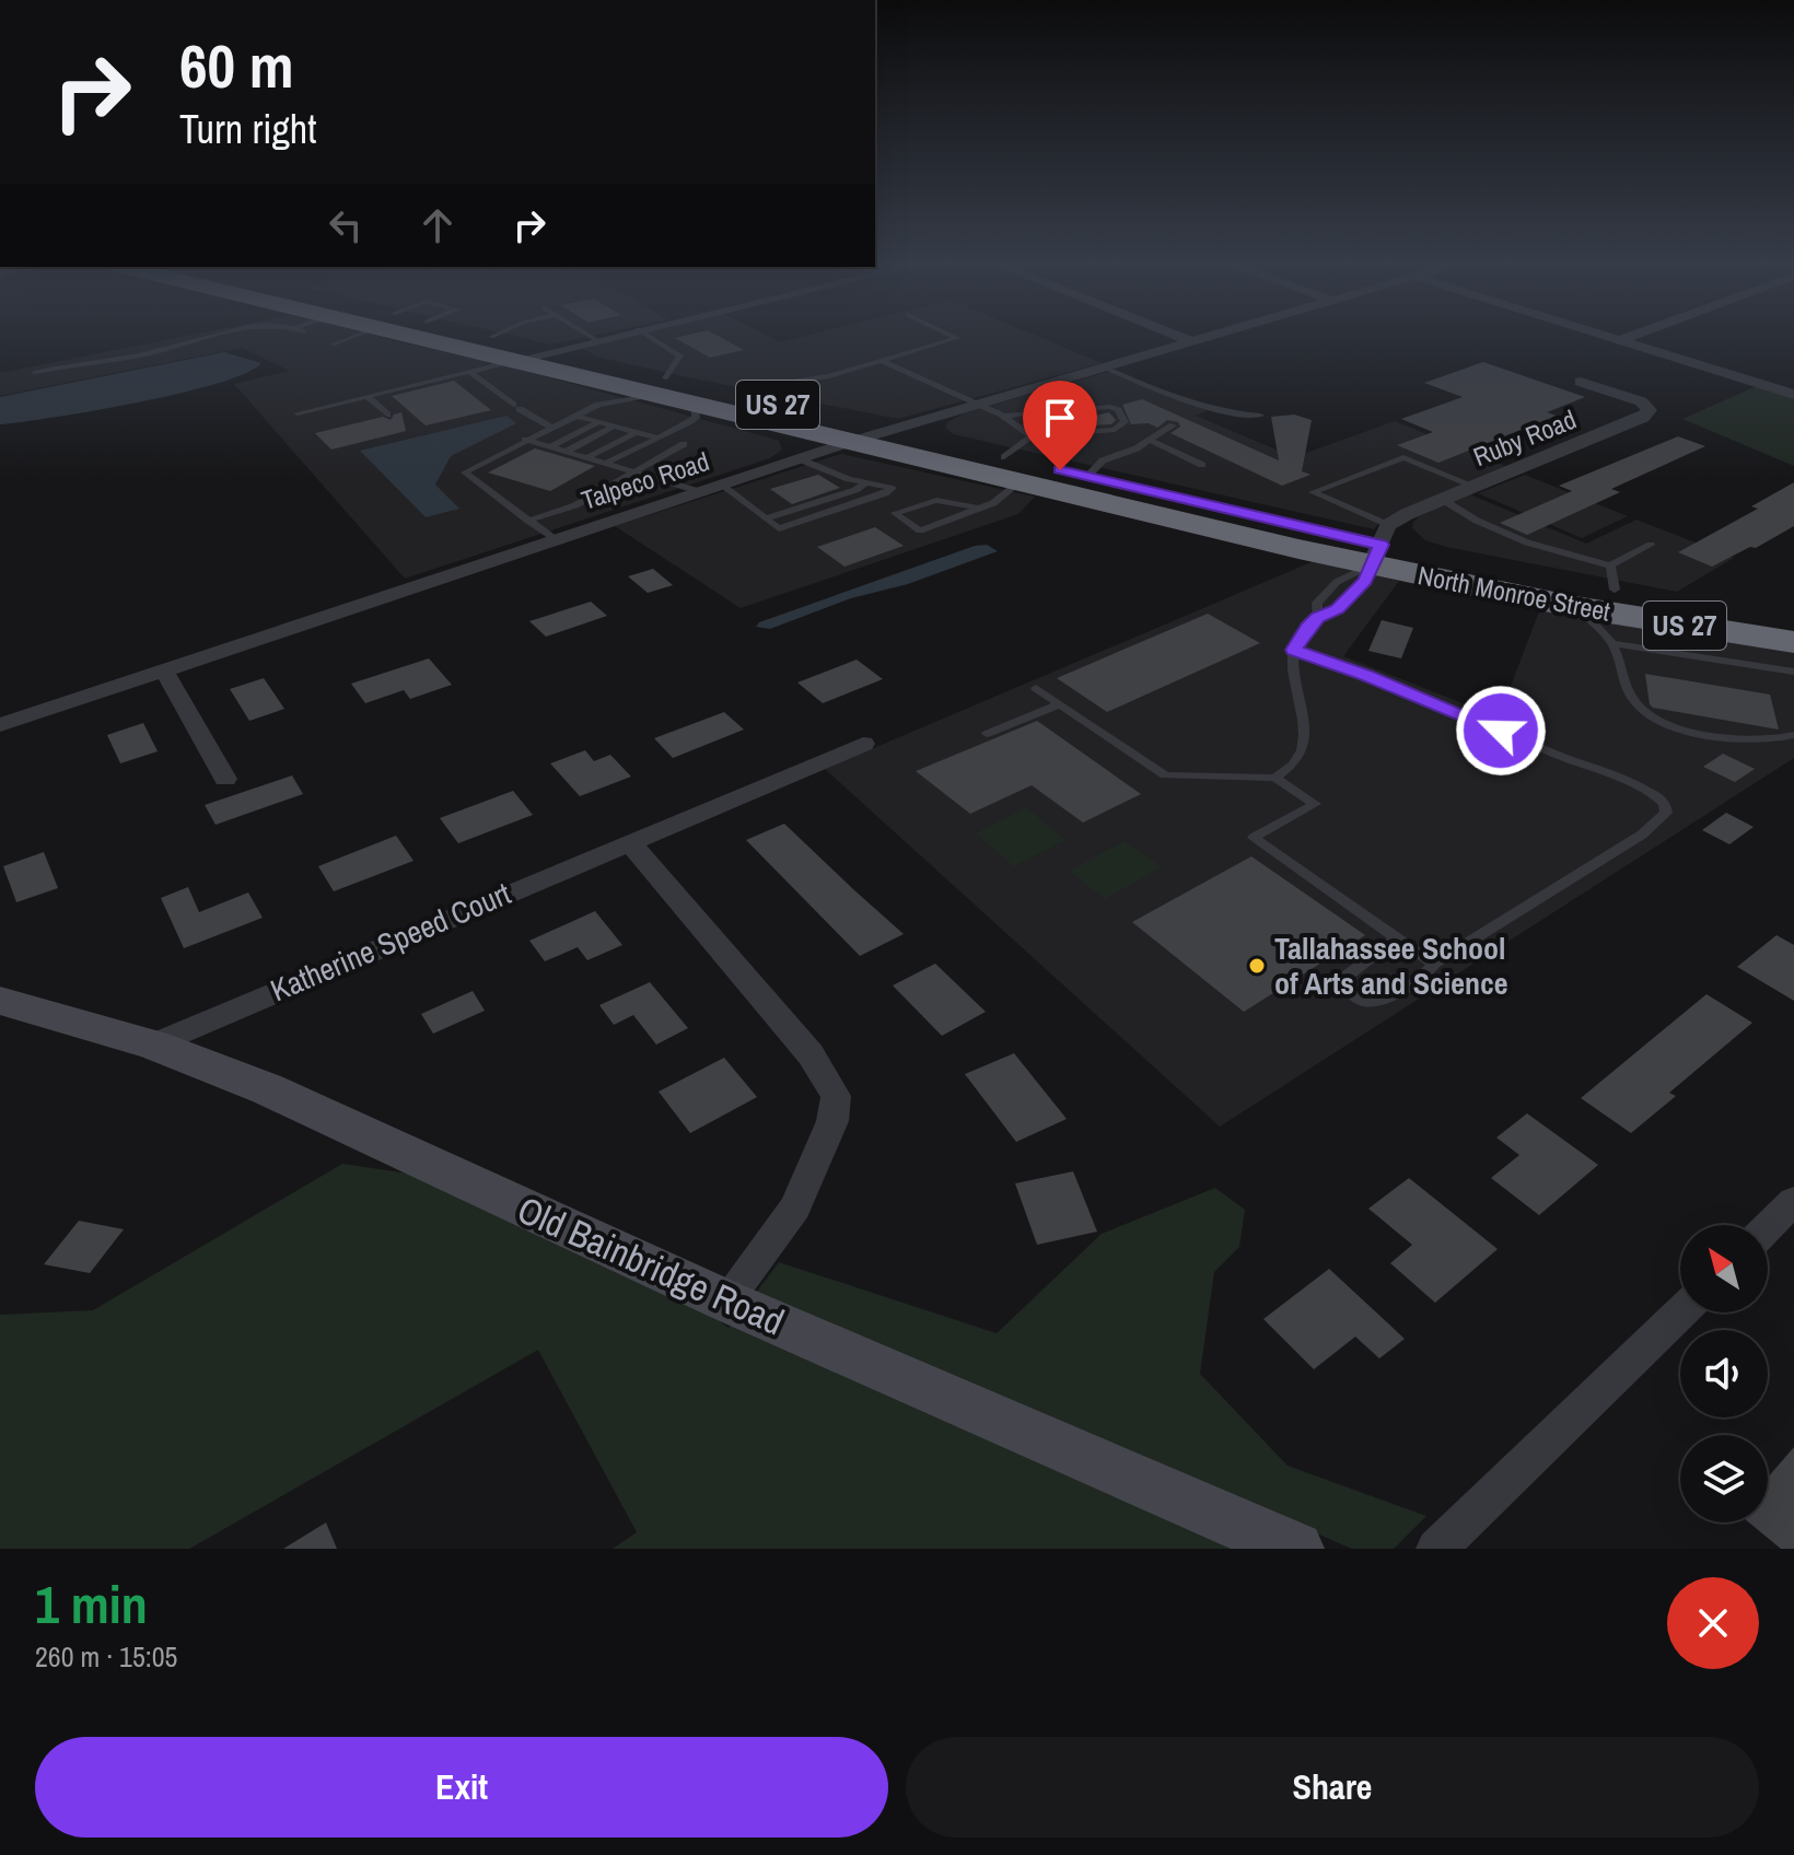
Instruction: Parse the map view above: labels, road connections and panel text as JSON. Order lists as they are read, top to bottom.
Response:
{
  "streets": {
    "highway": ["US 27", "North Monroe Street"],
    "main road": ["Old Bainbridge Road"],
    "street": ["Ruby Road", "Talpeco Road", "Katherine Speed Court"]
  },
  "crossings": [
    ["Ruby Road", "North Monroe Street"],
    ["Talpeco Road", "North Monroe Street"],
    ["Katherine Speed Court", "Old Bainbridge Road"]
  ],
  "places": ["Tallahassee School of Arts and Science"],
  "north": "top left",
  "page": {
    "turn": ["60 m", "Turn right"],
    "heading": ["1 min", "260 m · 15:05"],
    "buttons": ["Exit", "Share"]
  }
}
